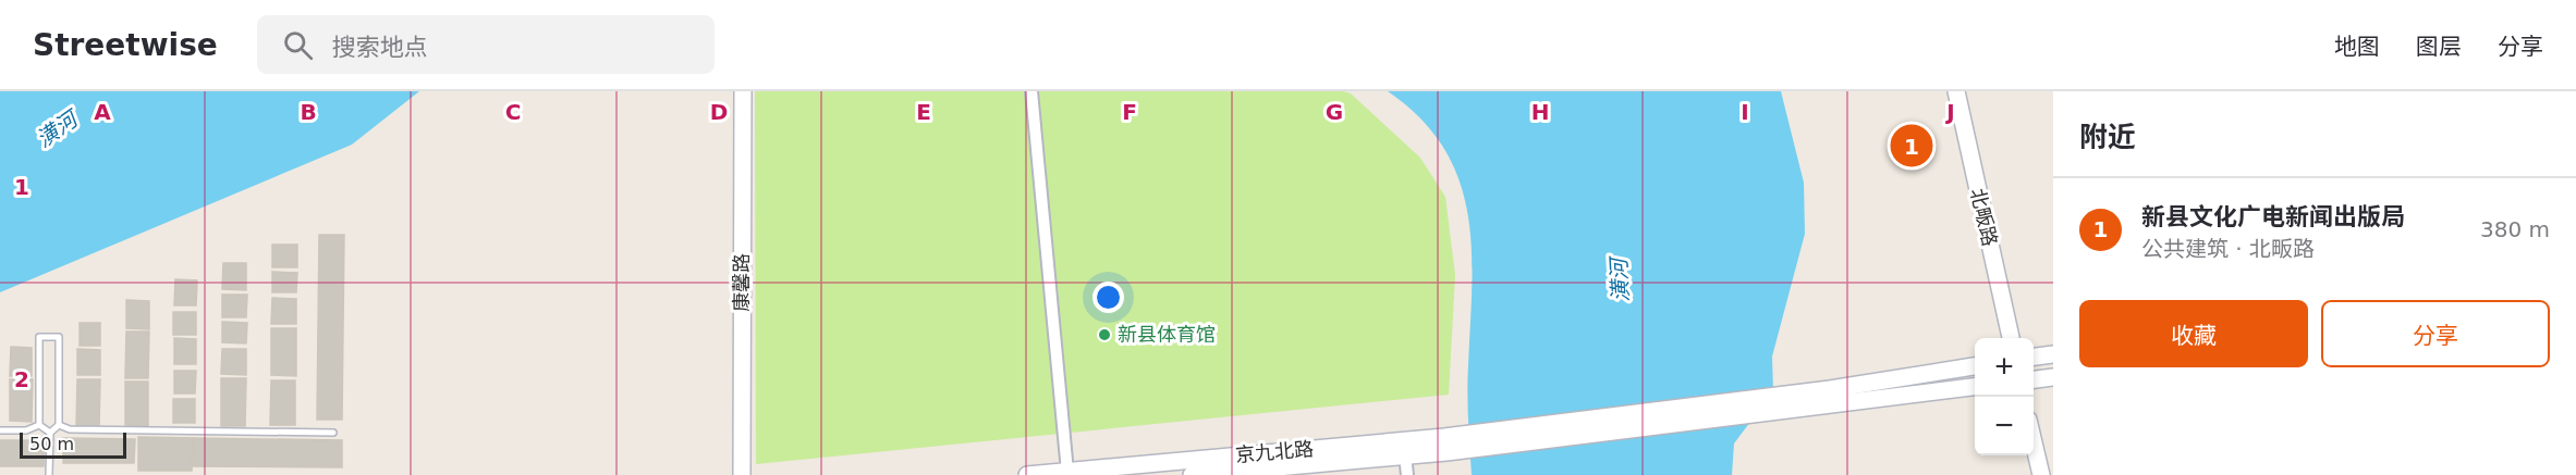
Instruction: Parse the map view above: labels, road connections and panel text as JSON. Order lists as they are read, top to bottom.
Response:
{
  "streets": {
    "main road": ["北畈路", "康馨路", "京九北路"]
  },
  "water": ["潢河"],
  "places": ["新县体育馆"],
  "scale_bar": "50 m",
  "page": {
    "header": "Streetwise",
    "search": "搜索地点",
    "nav": ["地图", "图层", "分享"],
    "heading": "附近",
    "pins": "1",
    "list": [
      {
        "mark": "1",
        "name": "新县文化广电新闻出版局",
        "note": "公共建筑 · 北畈路",
        "value": "380 m"
      }
    ],
    "buttons": ["收藏", "分享"],
    "map_buttons": ["+", "−"],
    "scale": "50 m"
  },
  "grid": {
    "columns": [
      "A",
      "B",
      "C",
      "D",
      "E",
      "F",
      "G",
      "H",
      "I",
      "J"
    ],
    "rows": ["1", "2"]
  }
}
